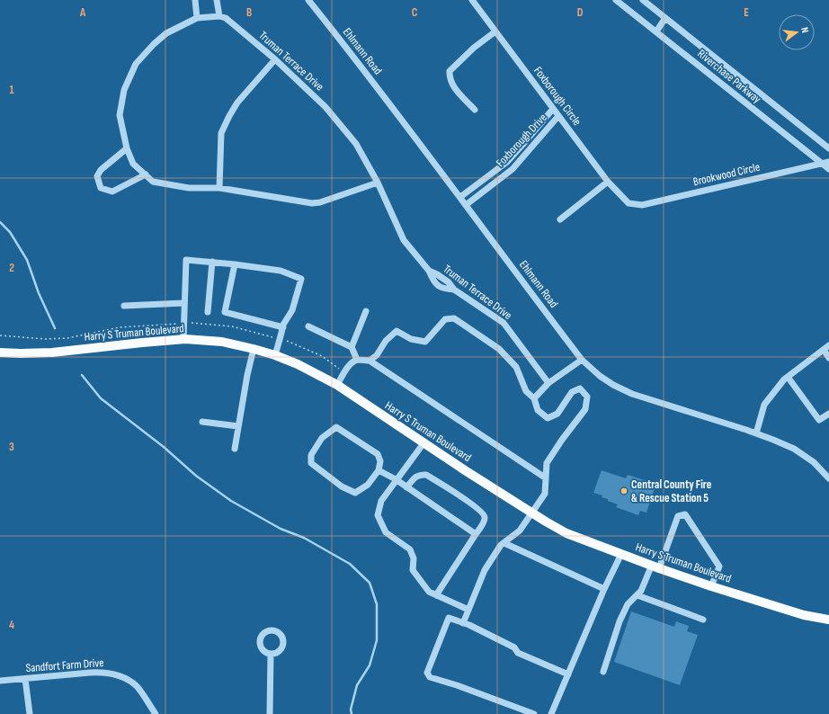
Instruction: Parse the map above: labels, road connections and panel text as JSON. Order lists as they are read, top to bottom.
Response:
{
  "streets": {
    "main road": ["Harry S Truman Boulevard"],
    "street": [
      "Ehlmann Road",
      "Truman Terrace Drive",
      "Riverchase Parkway",
      "Foxborough Circle",
      "Foxborough Drive",
      "Brookwood Circle",
      "Sandfort Farm Drive"
    ]
  },
  "crossings": [
    ["Ehlmann Road", "Foxborough Drive"],
    ["Riverchase Parkway", "Brookwood Circle"],
    ["Foxborough Circle", "Foxborough Drive"],
    ["Foxborough Circle", "Brookwood Circle"]
  ],
  "places": ["Central County Fire & Rescue Station 5"],
  "north": "right",
  "grid": {
    "columns": [
      "A",
      "B",
      "C",
      "D",
      "E"
    ],
    "rows": [
      "1",
      "2",
      "3",
      "4"
    ]
  }
}
